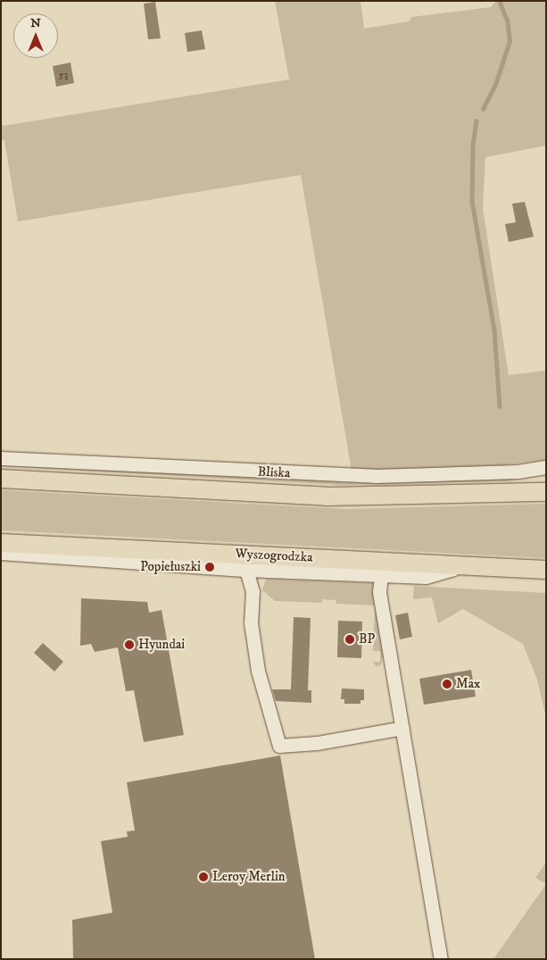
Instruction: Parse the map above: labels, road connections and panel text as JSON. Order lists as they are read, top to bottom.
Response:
{
  "streets": {
    "main road": ["Wyszogrodzka"],
    "street": ["Bliska"]
  },
  "places": [
    "Popiełuszki",
    "BP",
    "Hyundai",
    "Max",
    "Leroy Merlin"
  ],
  "house_numbers": ["53"],
  "north": "top"
}
